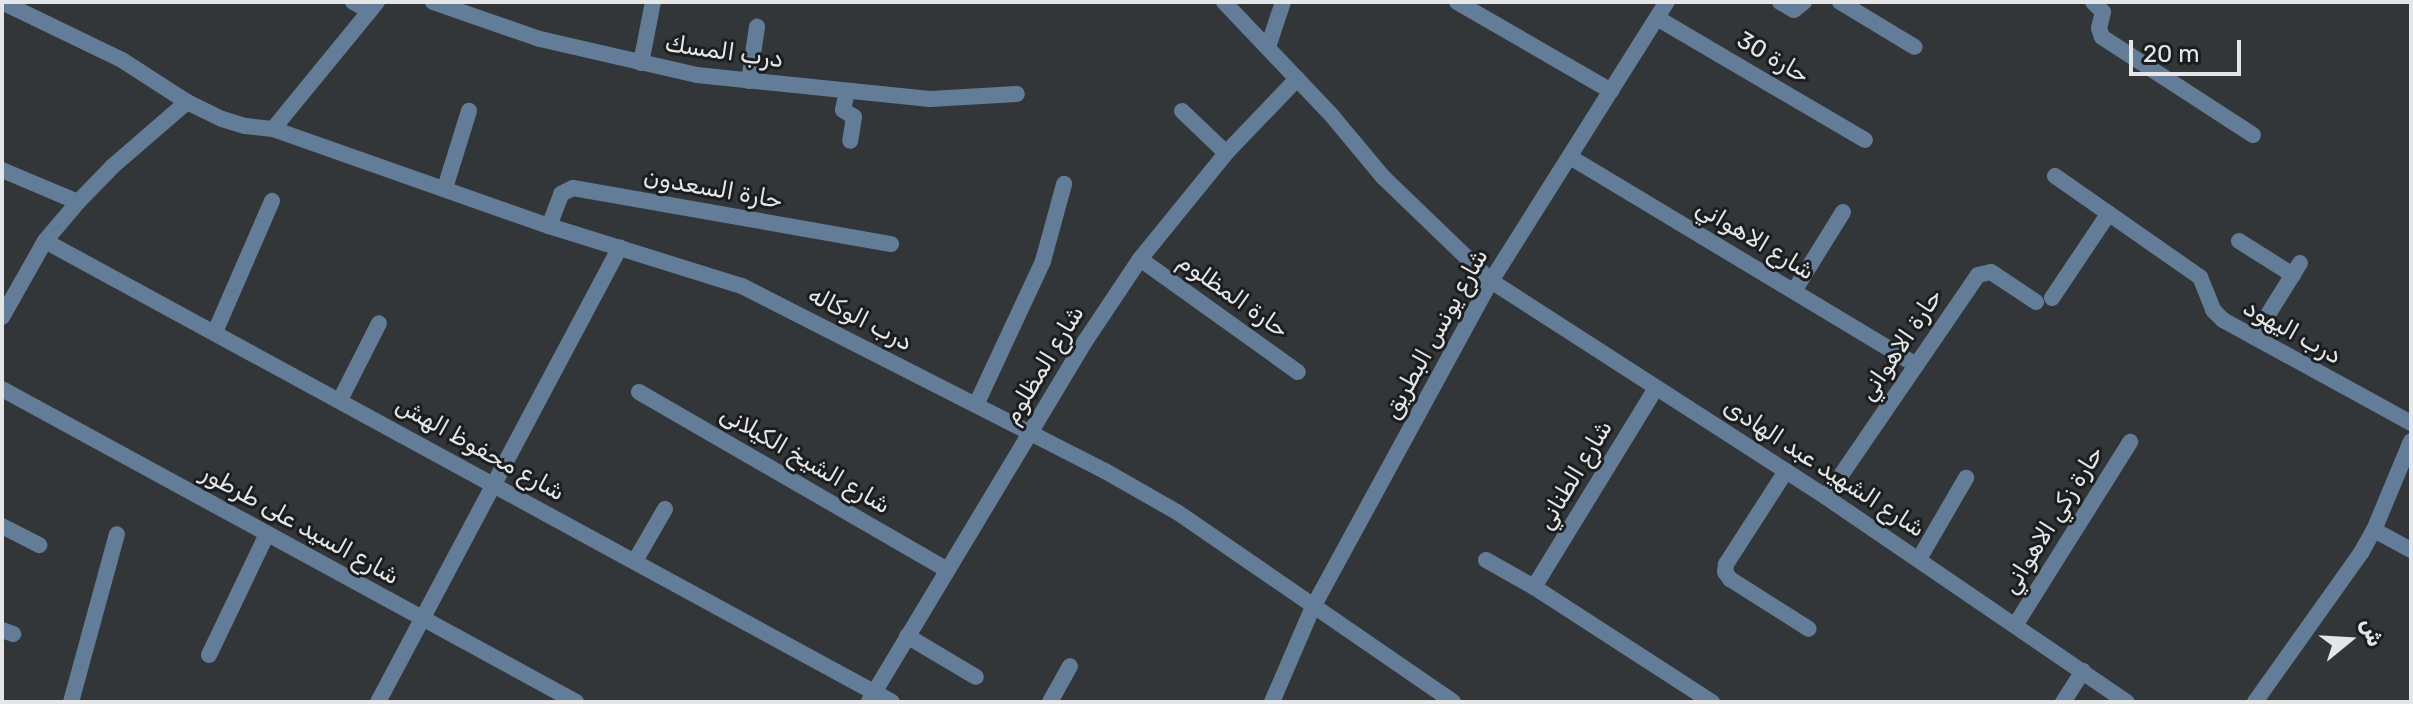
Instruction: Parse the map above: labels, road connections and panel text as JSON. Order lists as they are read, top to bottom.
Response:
{
  "streets": {
    "street": [
      "درب المسك",
      "حارة 30",
      "حارة السعدون",
      "شارع الاهواني",
      "حارة المظلوم",
      "درب الوكاله",
      "درب اليهود",
      "شارع يونس البطريق",
      "حارة الاهواني",
      "شارع المظلوم",
      "شارع محفوظ الهش",
      "شارع الشيخ الكيلانى",
      "شارع الشهيد عبد الهادى",
      "شارع الطناني",
      "حارة زكي الاهواني",
      "شارع السيد على طرطور"
    ]
  },
  "crossings": [
    ["حارة 30", "شارع يونس البطريق"],
    ["حارة السعدون", "درب الوكاله"],
    ["شارع الاهواني", "شارع يونس البطريق"],
    ["شارع الاهواني", "حارة الاهواني"],
    ["حارة المظلوم", "شارع المظلوم"],
    ["درب الوكاله", "شارع يونس البطريق"],
    ["درب الوكاله", "شارع المظلوم"],
    ["درب اليهود", "حارة الاهواني"],
    ["شارع يونس البطريق", "شارع الشهيد عبد الهادى"],
    ["حارة الاهواني", "شارع الشهيد عبد الهادى"],
    ["شارع المظلوم", "شارع محفوظ الهش"],
    ["شارع المظلوم", "شارع الشيخ الكيلانى"],
    ["شارع المظلوم", "شارع الشهيد عبد الهادى"],
    ["شارع الشهيد عبد الهادى", "شارع الطناني"],
    ["شارع الشهيد عبد الهادى", "حارة زكي الاهواني"]
  ],
  "scale_bar": "20 m",
  "north": "right"
}
